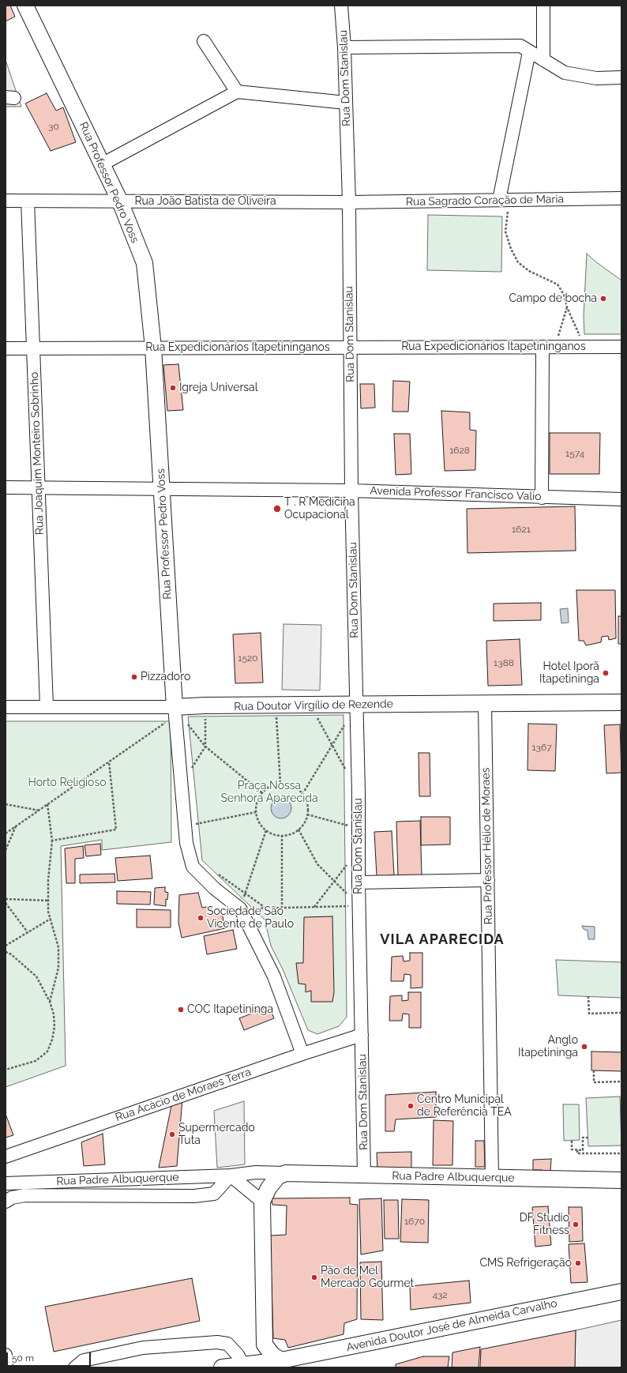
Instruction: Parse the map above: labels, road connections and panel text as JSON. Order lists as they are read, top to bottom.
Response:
{
  "streets": {
    "main road": [
      "Rua Professor Pedro Voss",
      "Rua Doutor Virgílio de Rezende",
      "Rua Padre Albuquerque",
      "Avenida Doutor José de Almeida Carvalho"
    ],
    "street": [
      "Rua Dom Stanislau",
      "Rua Sagrado Coração de Maria",
      "Rua João Batista de Oliveira",
      "Rua Expedicionários Itapetininganos",
      "Rua Joaquim Monteiro Sobrinho",
      "Avenida Professor Francisco Valio",
      "Rua Professor Hélio de Moraes",
      "Rua Acácio de Moraes Terra"
    ]
  },
  "crossings": [
    ["Rua Dom Stanislau", "Rua Sagrado Coração de Maria"],
    ["Rua Dom Stanislau", "Rua João Batista de Oliveira"],
    ["Rua Dom Stanislau", "Rua Expedicionários Itapetininganos"],
    ["Rua Dom Stanislau", "Avenida Professor Francisco Valio"],
    ["Rua Dom Stanislau", "Rua Doutor Virgílio de Rezende"],
    ["Rua Dom Stanislau", "Rua Acácio de Moraes Terra"],
    ["Rua Dom Stanislau", "Rua Padre Albuquerque"],
    ["Rua Professor Pedro Voss", "Rua João Batista de Oliveira"],
    ["Rua Professor Pedro Voss", "Rua Expedicionários Itapetininganos"],
    ["Rua Professor Pedro Voss", "Avenida Professor Francisco Valio"],
    ["Rua Professor Pedro Voss", "Rua Doutor Virgílio de Rezende"],
    ["Rua Professor Pedro Voss", "Rua Acácio de Moraes Terra"],
    ["Rua Sagrado Coração de Maria", "Rua João Batista de Oliveira"],
    ["Rua João Batista de Oliveira", "Rua Joaquim Monteiro Sobrinho"],
    ["Rua Expedicionários Itapetininganos", "Rua Joaquim Monteiro Sobrinho"],
    ["Rua Joaquim Monteiro Sobrinho", "Avenida Professor Francisco Valio"],
    ["Rua Joaquim Monteiro Sobrinho", "Rua Doutor Virgílio de Rezende"],
    ["Rua Doutor Virgílio de Rezende", "Rua Professor Hélio de Moraes"],
    ["Rua Professor Hélio de Moraes", "Rua Padre Albuquerque"]
  ],
  "districts": ["VILA APARECIDA"],
  "parks": ["Horto Religioso", "Praça Nossa Senhora Aparecida"],
  "places": [
    "Campo de bocha",
    "Igreja Universal",
    "T . R Medicina Ocupacional",
    "Hotel Iporã Itapetininga",
    "Pizzadoro",
    "Sociedade São Vicente de Paulo",
    "COC Itapetininga",
    "Anglo Itapetininga",
    "Centro Municipal de Referência TEA",
    "Supermercado Tuta",
    "DF Studio Fitness",
    "CMS Refrigeração",
    "Pão de Mel Mercado Gourmet"
  ],
  "house_numbers": [
    "30",
    "1628",
    "1574",
    "1621",
    "1520",
    "1388",
    "1367",
    "1670",
    "432"
  ],
  "scale_bar": "50 m"
}
